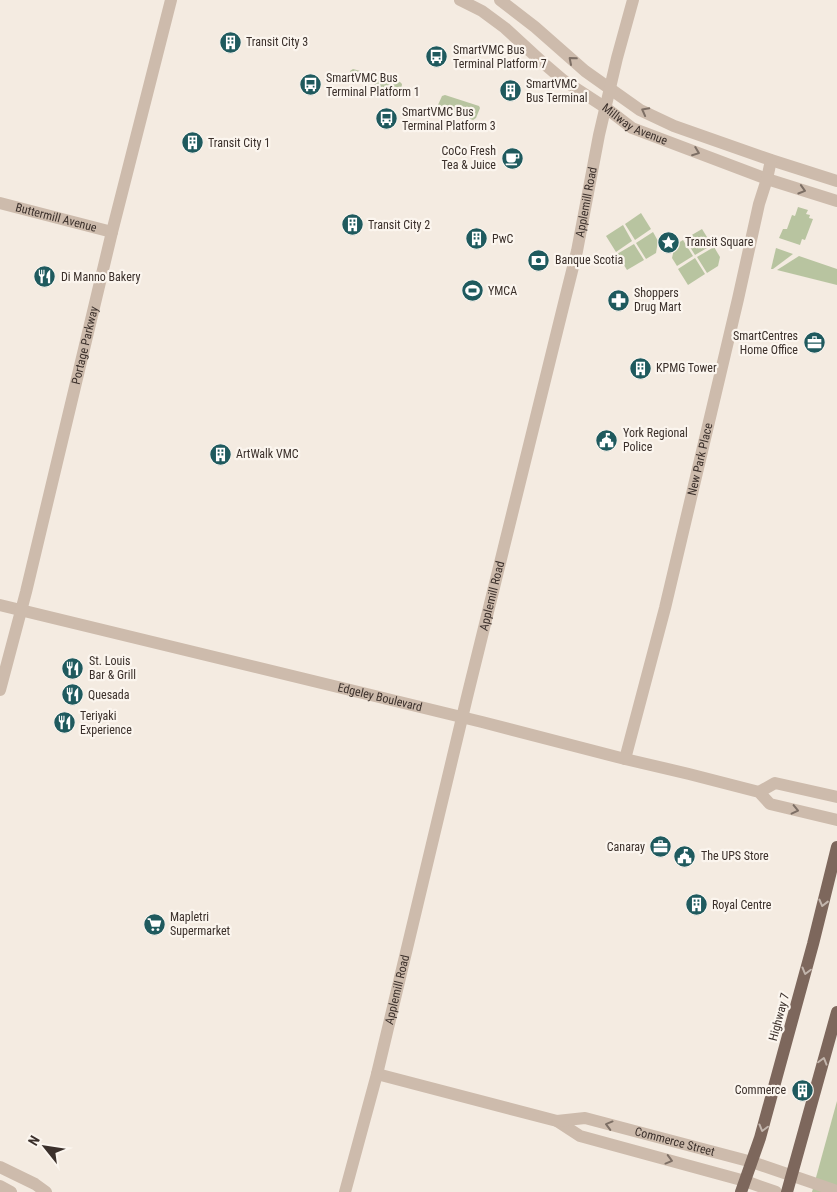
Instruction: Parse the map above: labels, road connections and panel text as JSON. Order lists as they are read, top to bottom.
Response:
{
  "streets": {
    "main road": ["Highway 7"],
    "street": [
      "Millway Avenue",
      "Applemill Road",
      "Buttermill Avenue",
      "Portage Parkway",
      "New Park Place",
      "Edgeley Boulevard",
      "Commerce Street"
    ]
  },
  "crossings": [
    ["Millway Avenue", "Applemill Road"],
    ["Millway Avenue", "New Park Place"],
    ["Applemill Road", "Edgeley Boulevard"],
    ["Applemill Road", "Commerce Street"],
    ["Buttermill Avenue", "Portage Parkway"],
    ["Portage Parkway", "Edgeley Boulevard"],
    ["New Park Place", "Edgeley Boulevard"],
    ["Highway 7", "Commerce Street"]
  ],
  "places": {
    "building": [
      "Transit City 3",
      "SmartVMC Bus Terminal",
      "Transit City 1",
      "Transit City 2",
      "PwC",
      "KPMG Tower",
      "ArtWalk VMC",
      "Royal Centre",
      "Commerce"
    ],
    "bus stop": ["SmartVMC Bus Terminal Platform 7", "SmartVMC Bus Terminal Platform 1", "SmartVMC Bus Terminal Platform 3"],
    "cafe": ["CoCo Fresh Tea & Juice"],
    "place": ["Transit Square"],
    "bank": ["Banque Scotia"],
    "restaurant": [
      "Di Manno Bakery",
      "St. Louis Bar & Grill",
      "Quesada",
      "Teriyaki Experience"
    ],
    "sports": ["YMCA"],
    "pharmacy": ["Shoppers Drug Mart"],
    "office": ["SmartCentres Home Office", "Canaray"],
    "public building": ["York Regional Police", "The UPS Store"],
    "supermarket": ["Mapletri Supermarket"]
  },
  "north": "top left"
}
